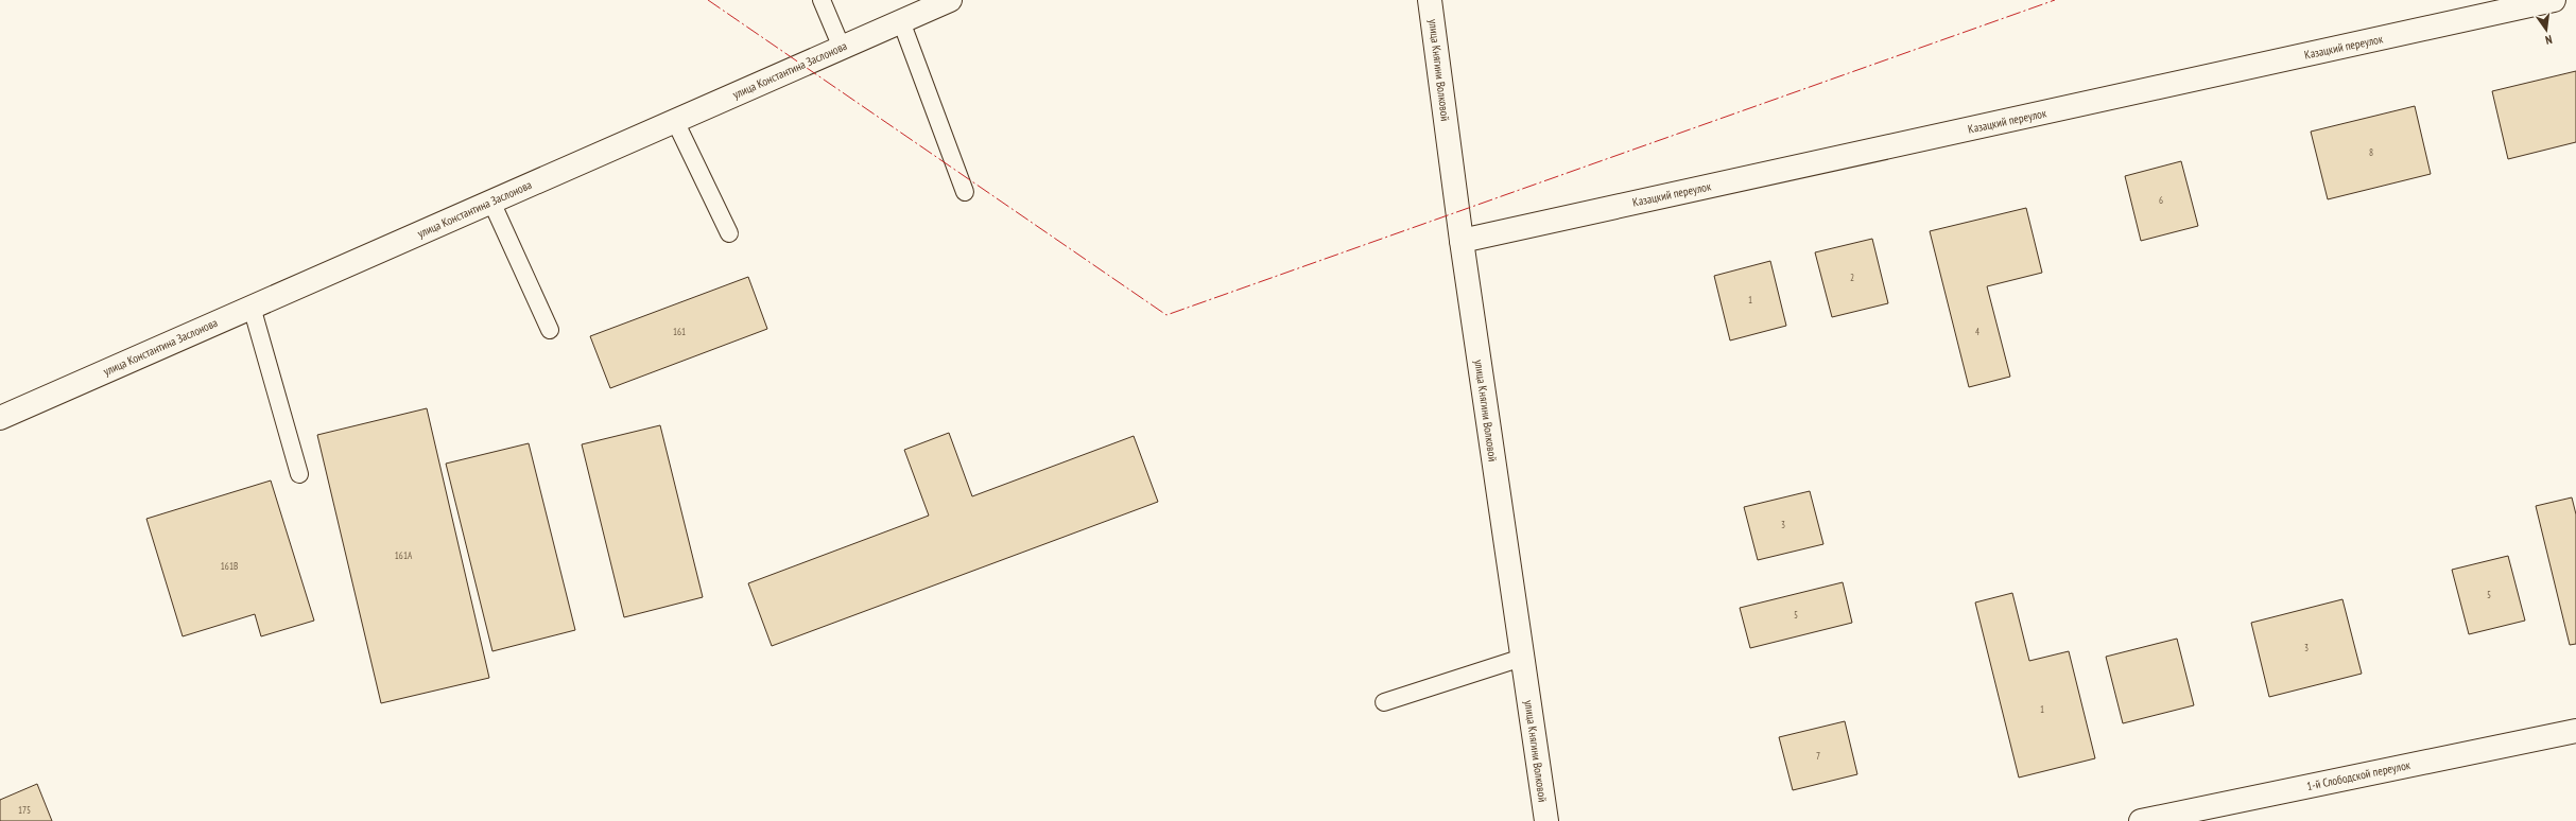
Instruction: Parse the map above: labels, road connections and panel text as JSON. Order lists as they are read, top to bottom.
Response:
{
  "streets": {
    "street": [
      "Казацкий переулок",
      "улица Константина Заслонова",
      "улица Княгини Волковой",
      "1-й Слободской переулок"
    ]
  },
  "crossings": [
    ["Казацкий переулок", "улица Княгини Волковой"]
  ],
  "house_numbers": [
    "8",
    "6",
    "2",
    "1",
    "161",
    "4",
    "3",
    "161А",
    "161В",
    "5",
    "5",
    "3",
    "1",
    "7",
    "175"
  ],
  "north": "bottom"
}
